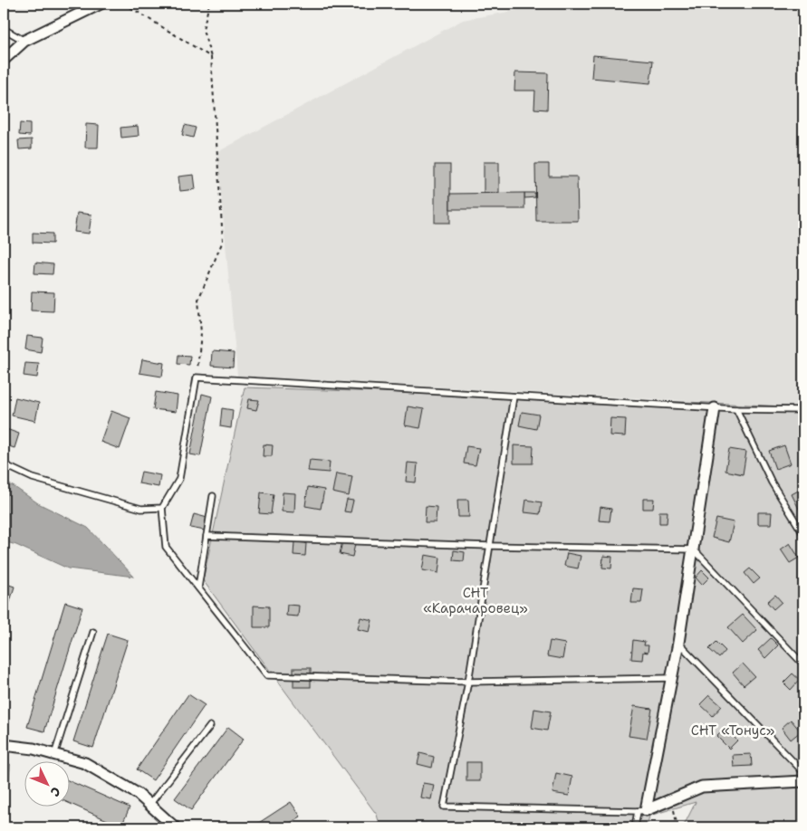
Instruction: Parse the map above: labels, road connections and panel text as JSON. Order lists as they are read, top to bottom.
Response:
{
  "parks": ["СНТ «Карачаровец»", "СНТ «Тонус»"],
  "north": "bottom right"
}
